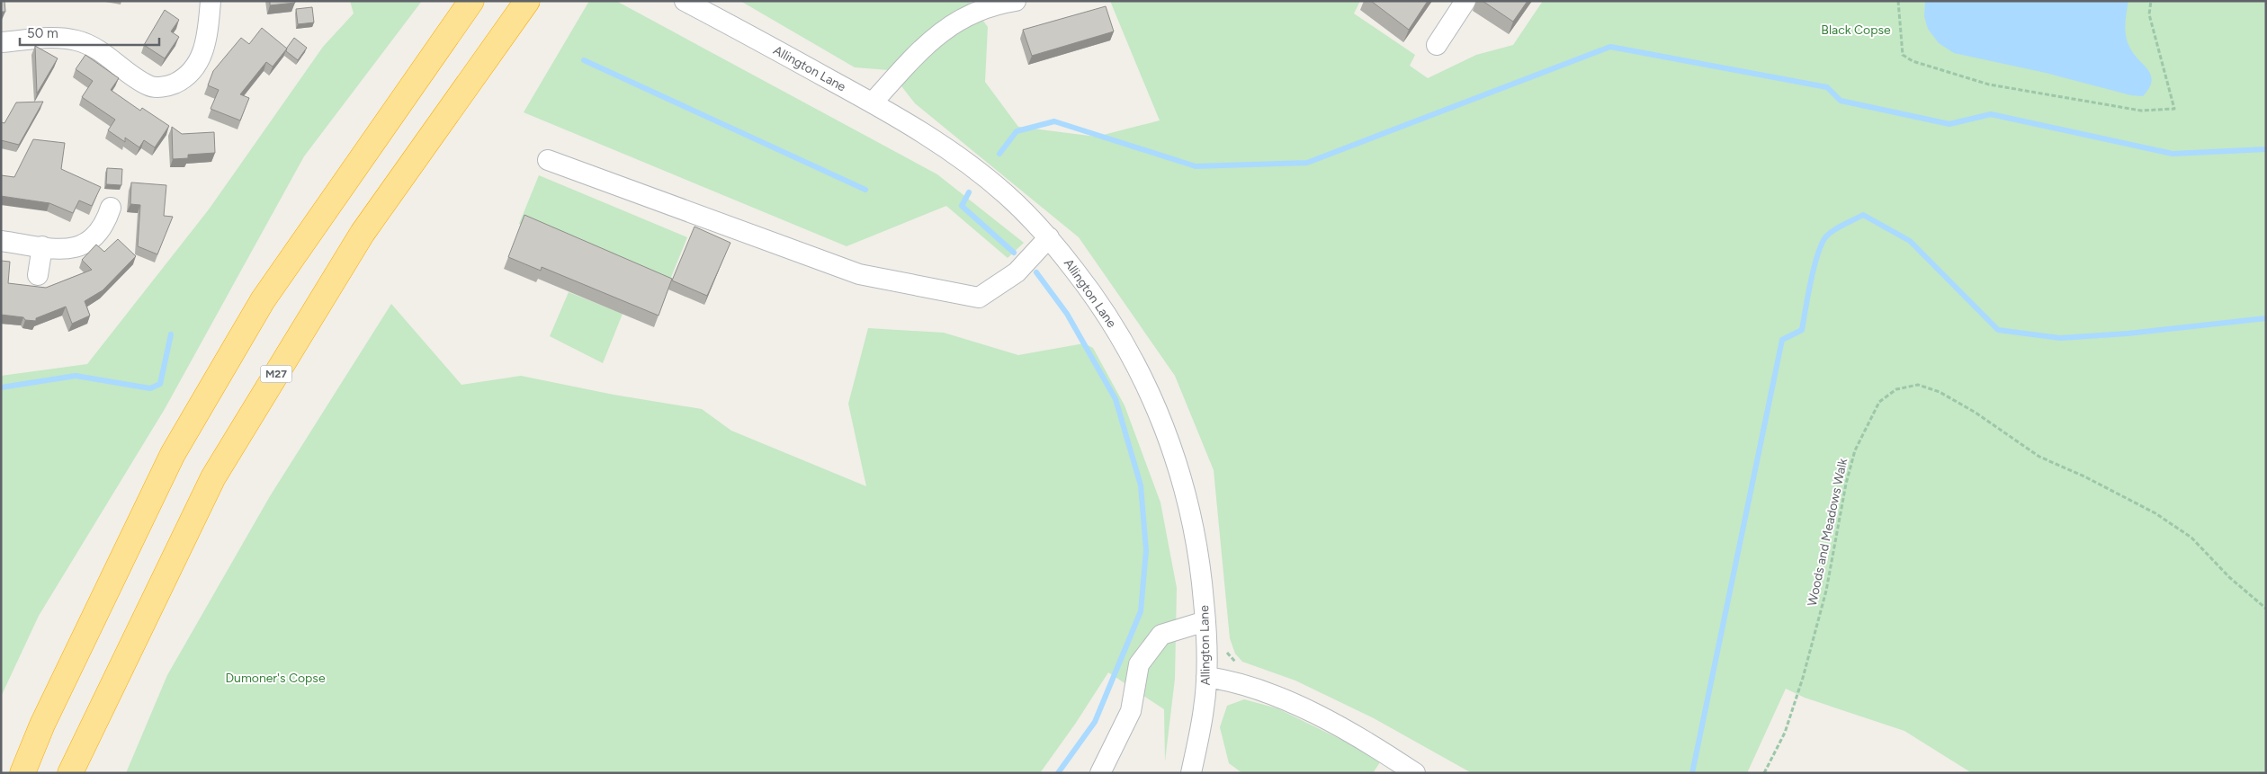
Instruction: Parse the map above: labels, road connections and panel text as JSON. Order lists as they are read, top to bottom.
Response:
{
  "streets": {
    "highway": ["M27"],
    "street": ["Allington Lane"],
    "path": ["Woods and Meadows Walk"]
  },
  "parks": ["Black Copse", "Dumoner's Copse"],
  "scale_bar": "50 m"
}
